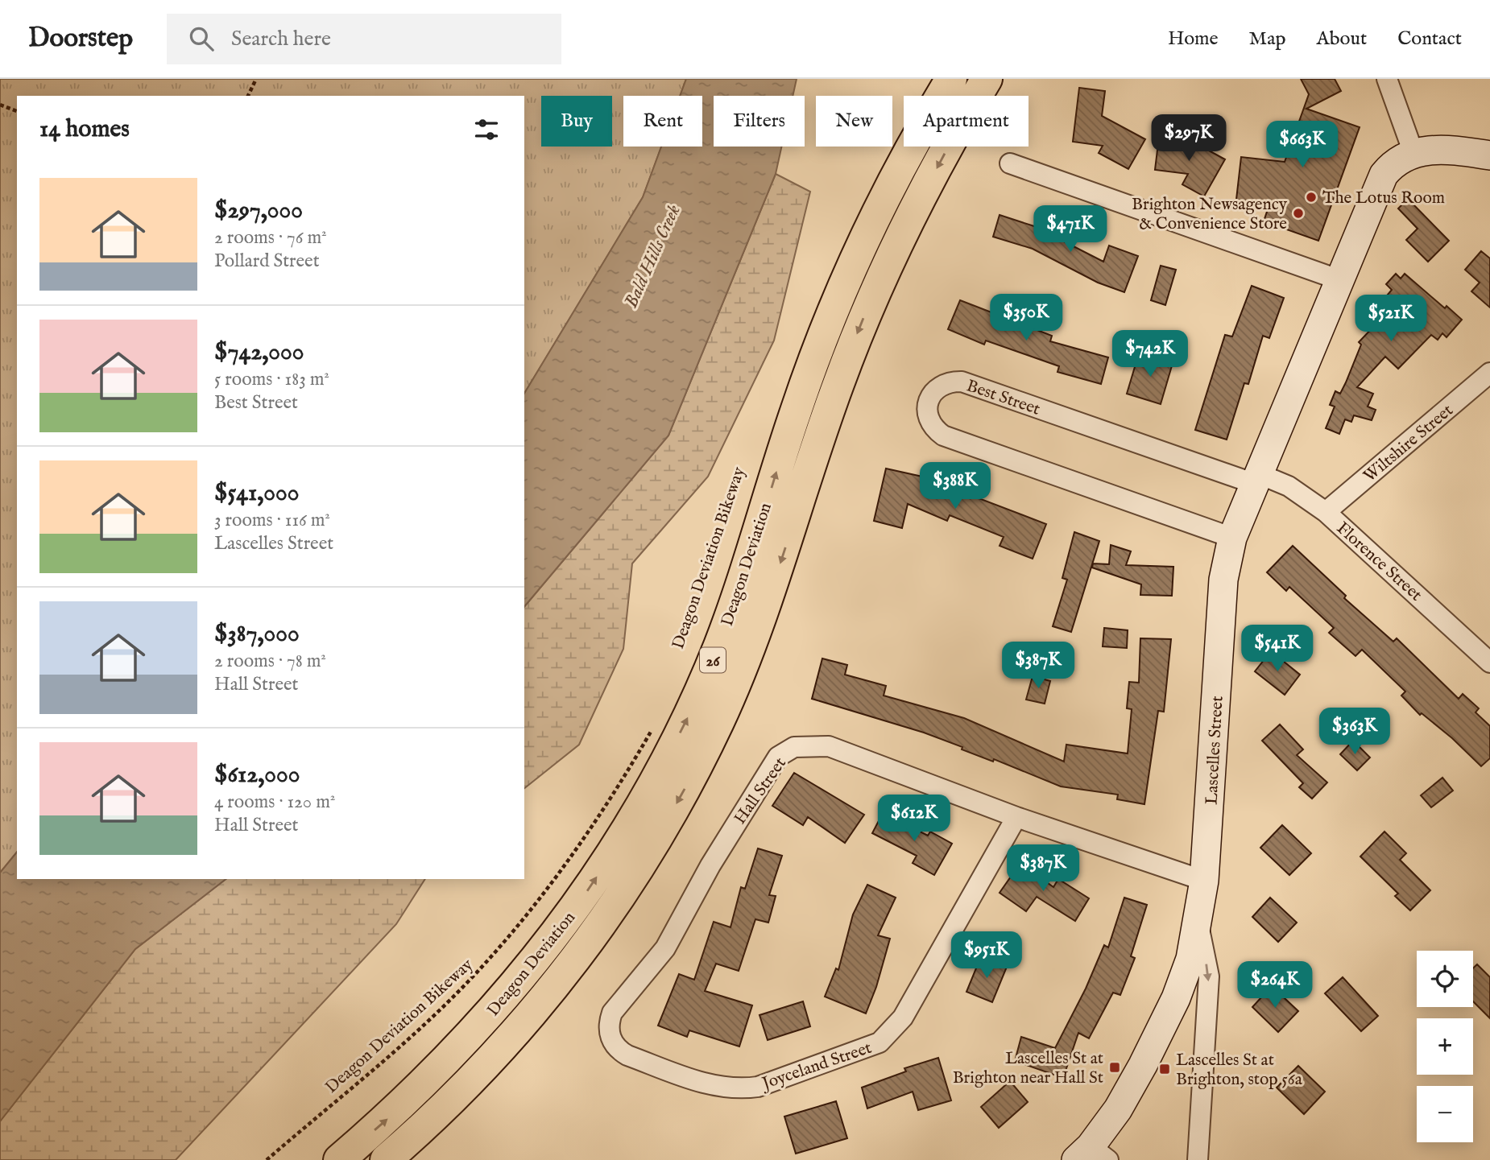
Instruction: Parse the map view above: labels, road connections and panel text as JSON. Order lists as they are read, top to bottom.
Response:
{
  "streets": {
    "highway": ["Deagon Deviation", "26"],
    "street": [
      "Best Street",
      "Wiltshire Street",
      "Florence Street",
      "Lascelles Street",
      "Hall Street",
      "Joyceland Street"
    ],
    "path": ["Deagon Deviation Bikeway"]
  },
  "crossings": [
    ["Best Street", "Florence Street"],
    ["Best Street", "Lascelles Street"],
    ["Wiltshire Street", "Florence Street"],
    ["Florence Street", "Lascelles Street"],
    ["Lascelles Street", "Hall Street"],
    ["Hall Street", "Joyceland Street"]
  ],
  "water": ["Bald Hills Creek"],
  "places": {
    "other": ["The Lotus Room", "Brighton Newsagency & Convenience Store"],
    "transit": ["Lascelles St at Brighton near Hall St", "Lascelles St at Brighton, stop 56a"]
  },
  "page": {
    "header": "Doorstep",
    "search": "Search here",
    "nav": [
      "Home",
      "Map",
      "About",
      "Contact"
    ],
    "chip": [
      "Buy",
      "Rent",
      "Filters",
      "New",
      "Apartment"
    ],
    "heading": "14 homes",
    "price": [
      "$297K",
      "$663K",
      "$471K",
      "$350K",
      "$521K",
      "$742K",
      "$388K",
      "$541K",
      "$387K",
      "$363K",
      "$612K",
      "$387K",
      "$951K",
      "$264K"
    ],
    "list": [
      {
        "name": "$297,000",
        "note": "2 rooms · 76 m² · Pollard Street"
      },
      {
        "name": "$742,000",
        "note": "5 rooms · 183 m² · Best Street"
      },
      {
        "name": "$541,000",
        "note": "3 rooms · 116 m² · Lascelles Street"
      },
      {
        "name": "$387,000",
        "note": "2 rooms · 78 m² · Hall Street"
      },
      {
        "name": "$612,000",
        "note": "4 rooms · 120 m² · Hall Street"
      }
    ],
    "map_buttons": ["+", "−"]
  }
}
